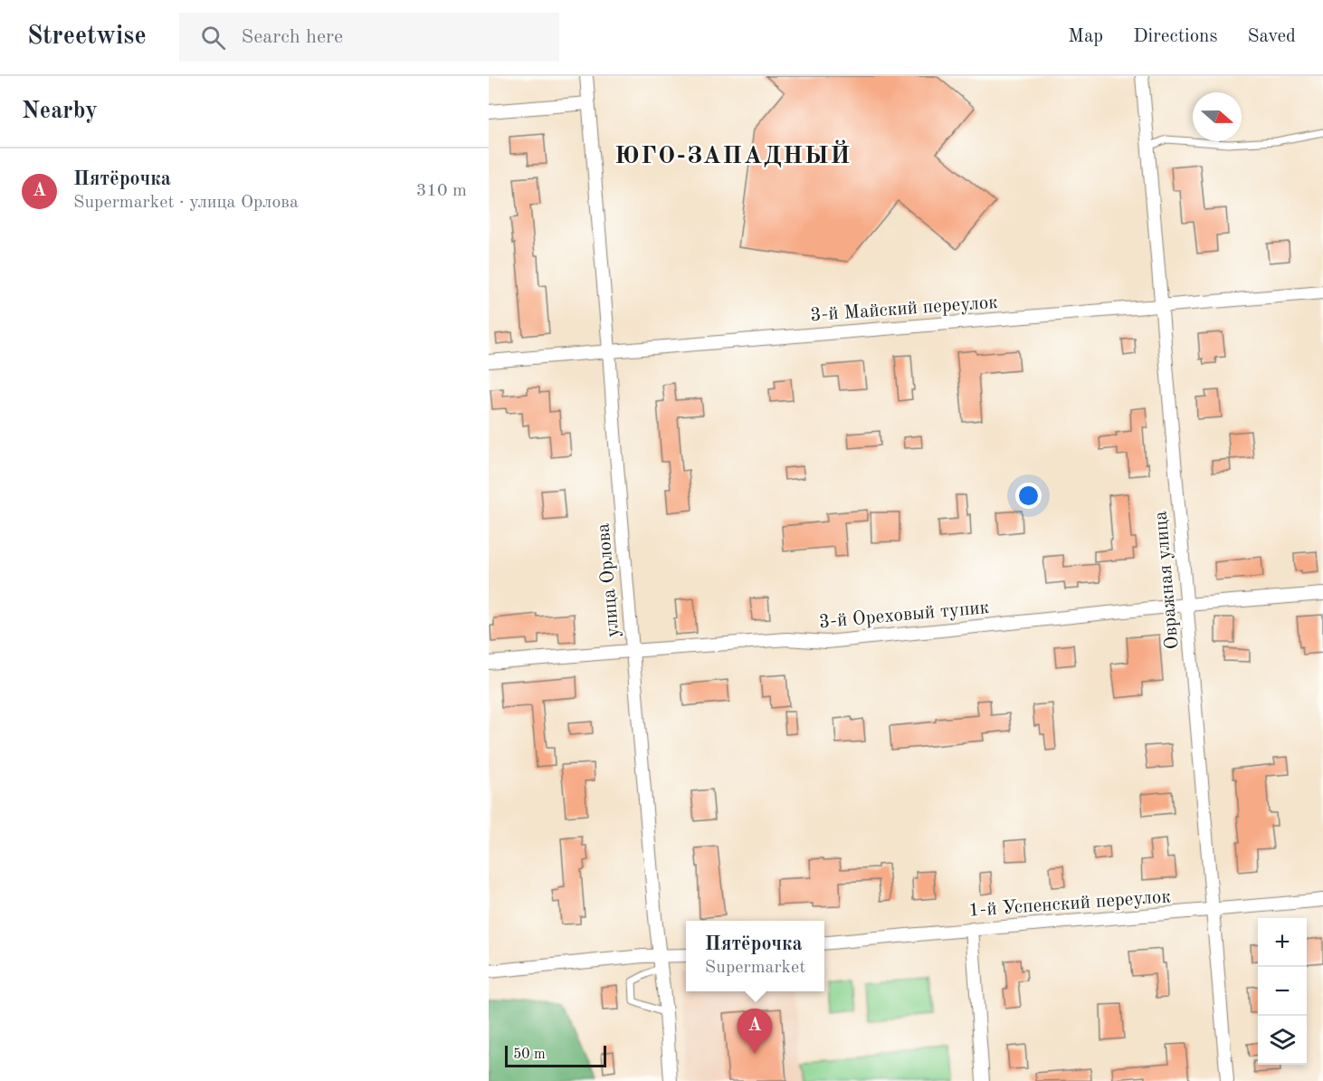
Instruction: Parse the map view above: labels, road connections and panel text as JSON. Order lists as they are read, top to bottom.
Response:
{
  "streets": {
    "street": [
      "3-й Майский переулок",
      "улица Орлова",
      "Овражная улица",
      "3-й Ореховый тупик",
      "1-й Успенский переулок"
    ]
  },
  "crossings": [
    ["3-й Майский переулок", "улица Орлова"],
    ["3-й Майский переулок", "Овражная улица"],
    ["улица Орлова", "3-й Ореховый тупик"],
    ["Овражная улица", "3-й Ореховый тупик"],
    ["Овражная улица", "1-й Успенский переулок"]
  ],
  "districts": ["ЮГО-ЗАПАДНЫЙ"],
  "scale_bar": "50 m",
  "north": "right",
  "page": {
    "header": "Streetwise",
    "search": "Search here",
    "nav": ["Map", "Directions", "Saved"],
    "heading": "Nearby",
    "list": [
      {
        "mark": "A",
        "name": "Пятёрочка",
        "note": "Supermarket · улица Орлова",
        "value": "310 m"
      }
    ],
    "map_buttons": ["+", "−"],
    "popup": ["Пятёрочка", "Supermarket"],
    "pins": "A",
    "scale": "50 m"
  }
}
